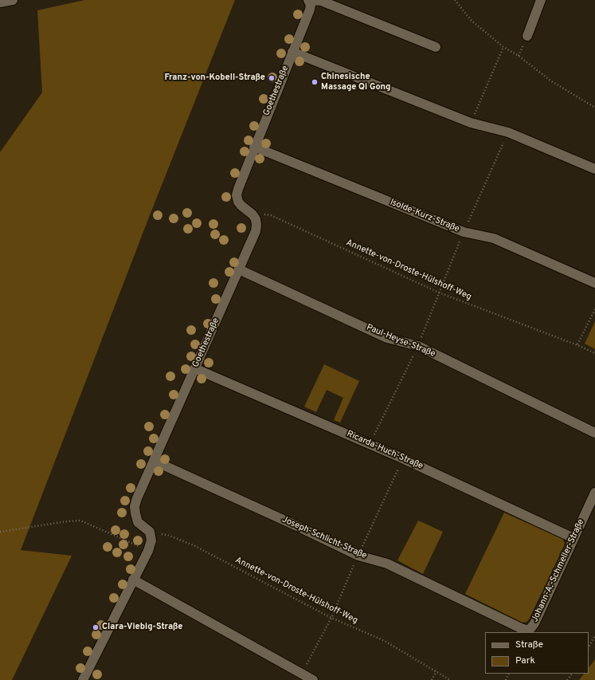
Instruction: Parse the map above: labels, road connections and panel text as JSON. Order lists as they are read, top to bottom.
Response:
{
  "streets": {
    "street": [
      "Goethestraße",
      "Isolde-Kurz-Straße",
      "Paul-Heyse-Straße",
      "Ricarda-Huch-Straße",
      "Joseph-Schlicht-Straße",
      "Johann-A.-Schmeller-Straße"
    ],
    "path": ["Annette-von-Droste-Hülshoff-Weg"]
  },
  "crossings": [
    ["Goethestraße", "Isolde-Kurz-Straße"],
    ["Goethestraße", "Annette-von-Droste-Hülshoff-Weg"],
    ["Goethestraße", "Paul-Heyse-Straße"],
    ["Goethestraße", "Ricarda-Huch-Straße"],
    ["Goethestraße", "Joseph-Schlicht-Straße"],
    ["Ricarda-Huch-Straße", "Johann-A.-Schmeller-Straße"],
    ["Joseph-Schlicht-Straße", "Johann-A.-Schmeller-Straße"]
  ],
  "places": ["Franz-von-Kobell-Straße", "Chinesische Massage Qi Gong", "Clara-Viebig-Straße"],
  "legend": ["Straße", "Park"]
}
